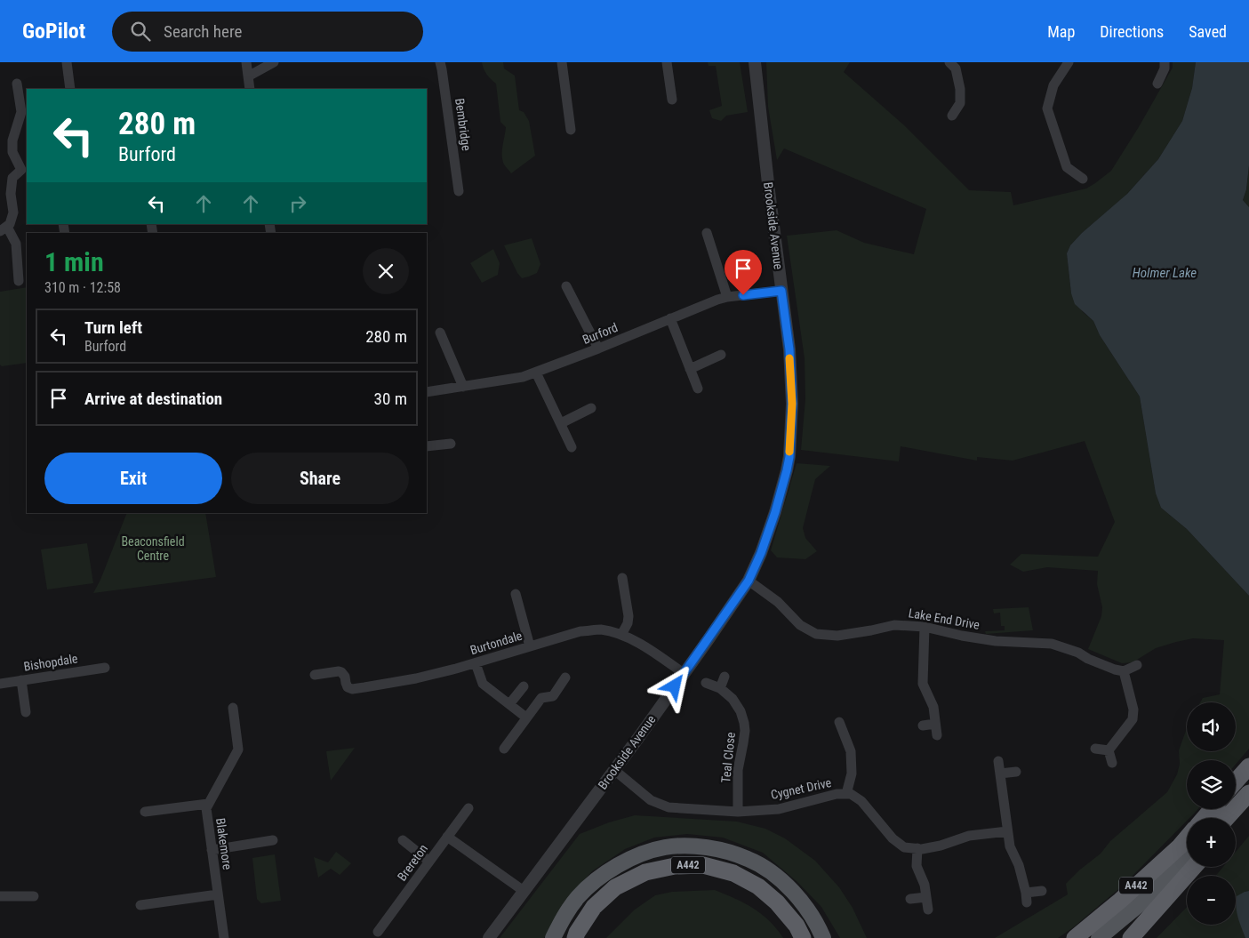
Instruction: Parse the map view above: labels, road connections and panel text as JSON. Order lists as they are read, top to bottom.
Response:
{
  "streets": {
    "highway": ["A442"],
    "street": [
      "Bembridge",
      "Brookside Avenue",
      "Burford",
      "Lake End Drive",
      "Burtondale",
      "Bishopdale",
      "Teal Close",
      "Cygnet Drive",
      "Blakemore",
      "Brereton"
    ]
  },
  "crossings": [
    ["Brookside Avenue", "Burford"],
    ["Brookside Avenue", "Lake End Drive"],
    ["Brookside Avenue", "Burtondale"],
    ["Brookside Avenue", "Cygnet Drive"],
    ["Teal Close", "Cygnet Drive"]
  ],
  "water": ["Holmer Lake"],
  "parks": ["Beaconsfield Centre"],
  "page": {
    "header": "GoPilot",
    "search": "Search here",
    "nav": ["Map", "Directions", "Saved"],
    "turn": ["280 m", "Burford"],
    "heading": ["1 min", "310 m · 12:58"],
    "list": [
      {
        "name": "Turn left",
        "note": "Burford",
        "value": "280 m"
      },
      {
        "name": "Arrive at destination",
        "value": "30 m"
      }
    ],
    "buttons": ["Exit", "Share"],
    "map_buttons": ["+", "−"]
  }
}
